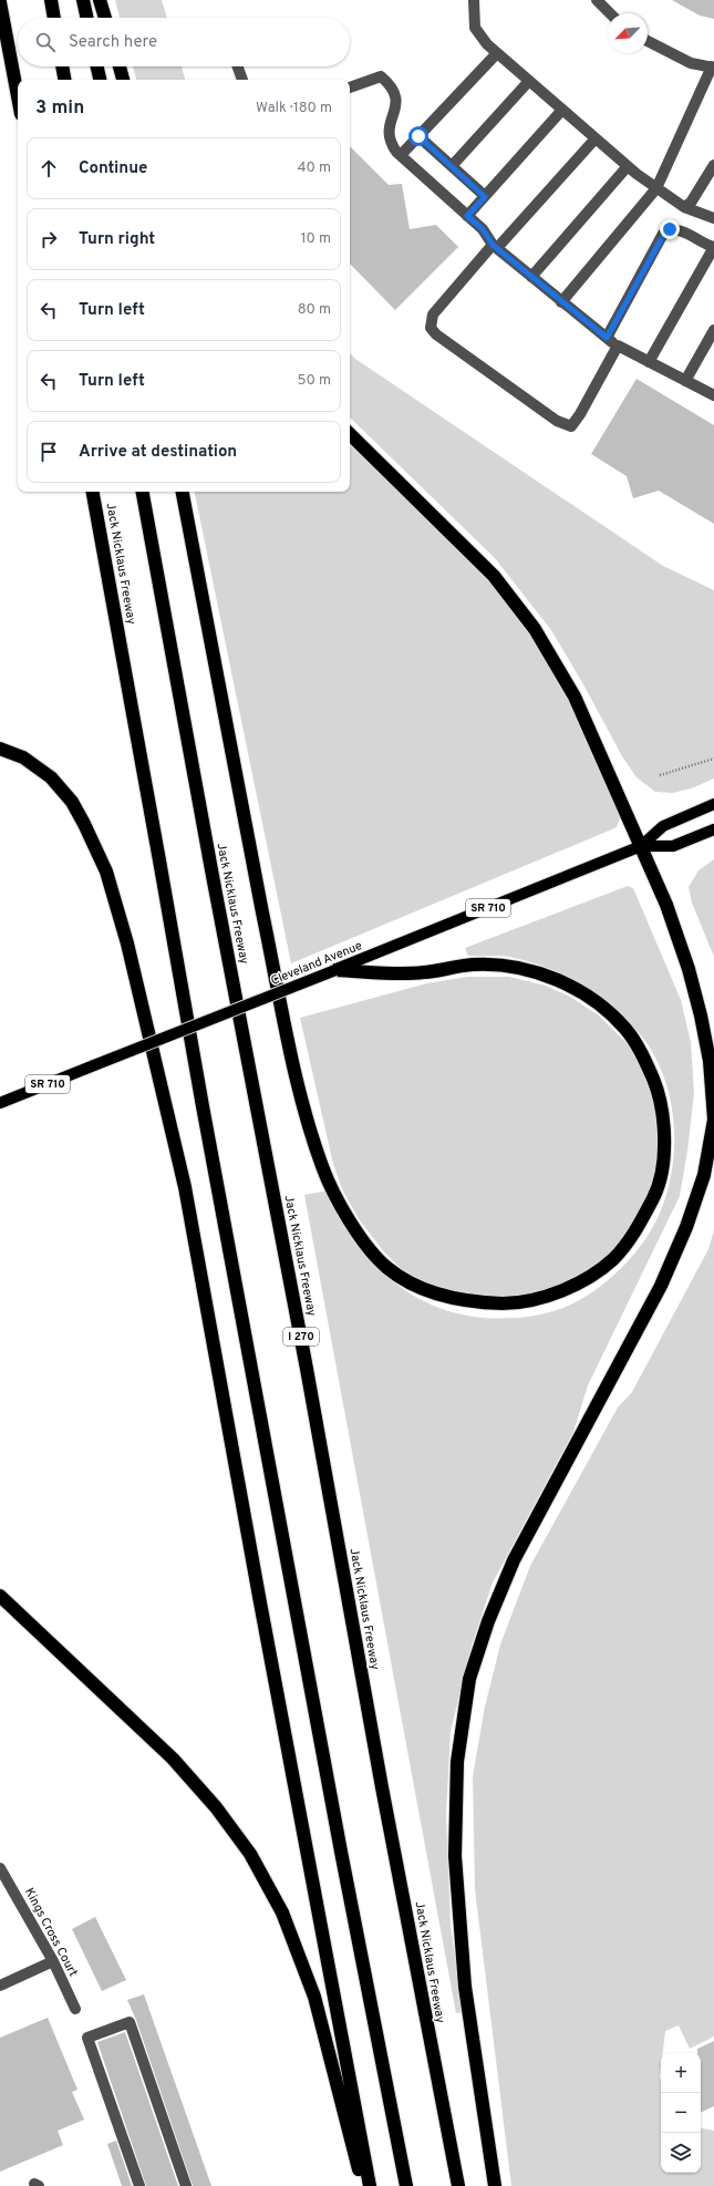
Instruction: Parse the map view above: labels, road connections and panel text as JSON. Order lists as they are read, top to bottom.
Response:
{
  "streets": {
    "highway": ["Jack Nicklaus Freeway", "I 270"],
    "main road": ["SR 710", "Cleveland Avenue"],
    "street": ["Kings Cross Court"]
  },
  "north": "bottom left",
  "page": {
    "search": "Search here",
    "heading": ["3 min", "Walk · 180 m"],
    "list": [
      ["Continue", "40 m"],
      ["Turn right", "10 m"],
      ["Turn left", "80 m"],
      ["Turn left", "50 m"],
      "Arrive at destination"
    ],
    "map_buttons": ["+", "−"]
  }
}
